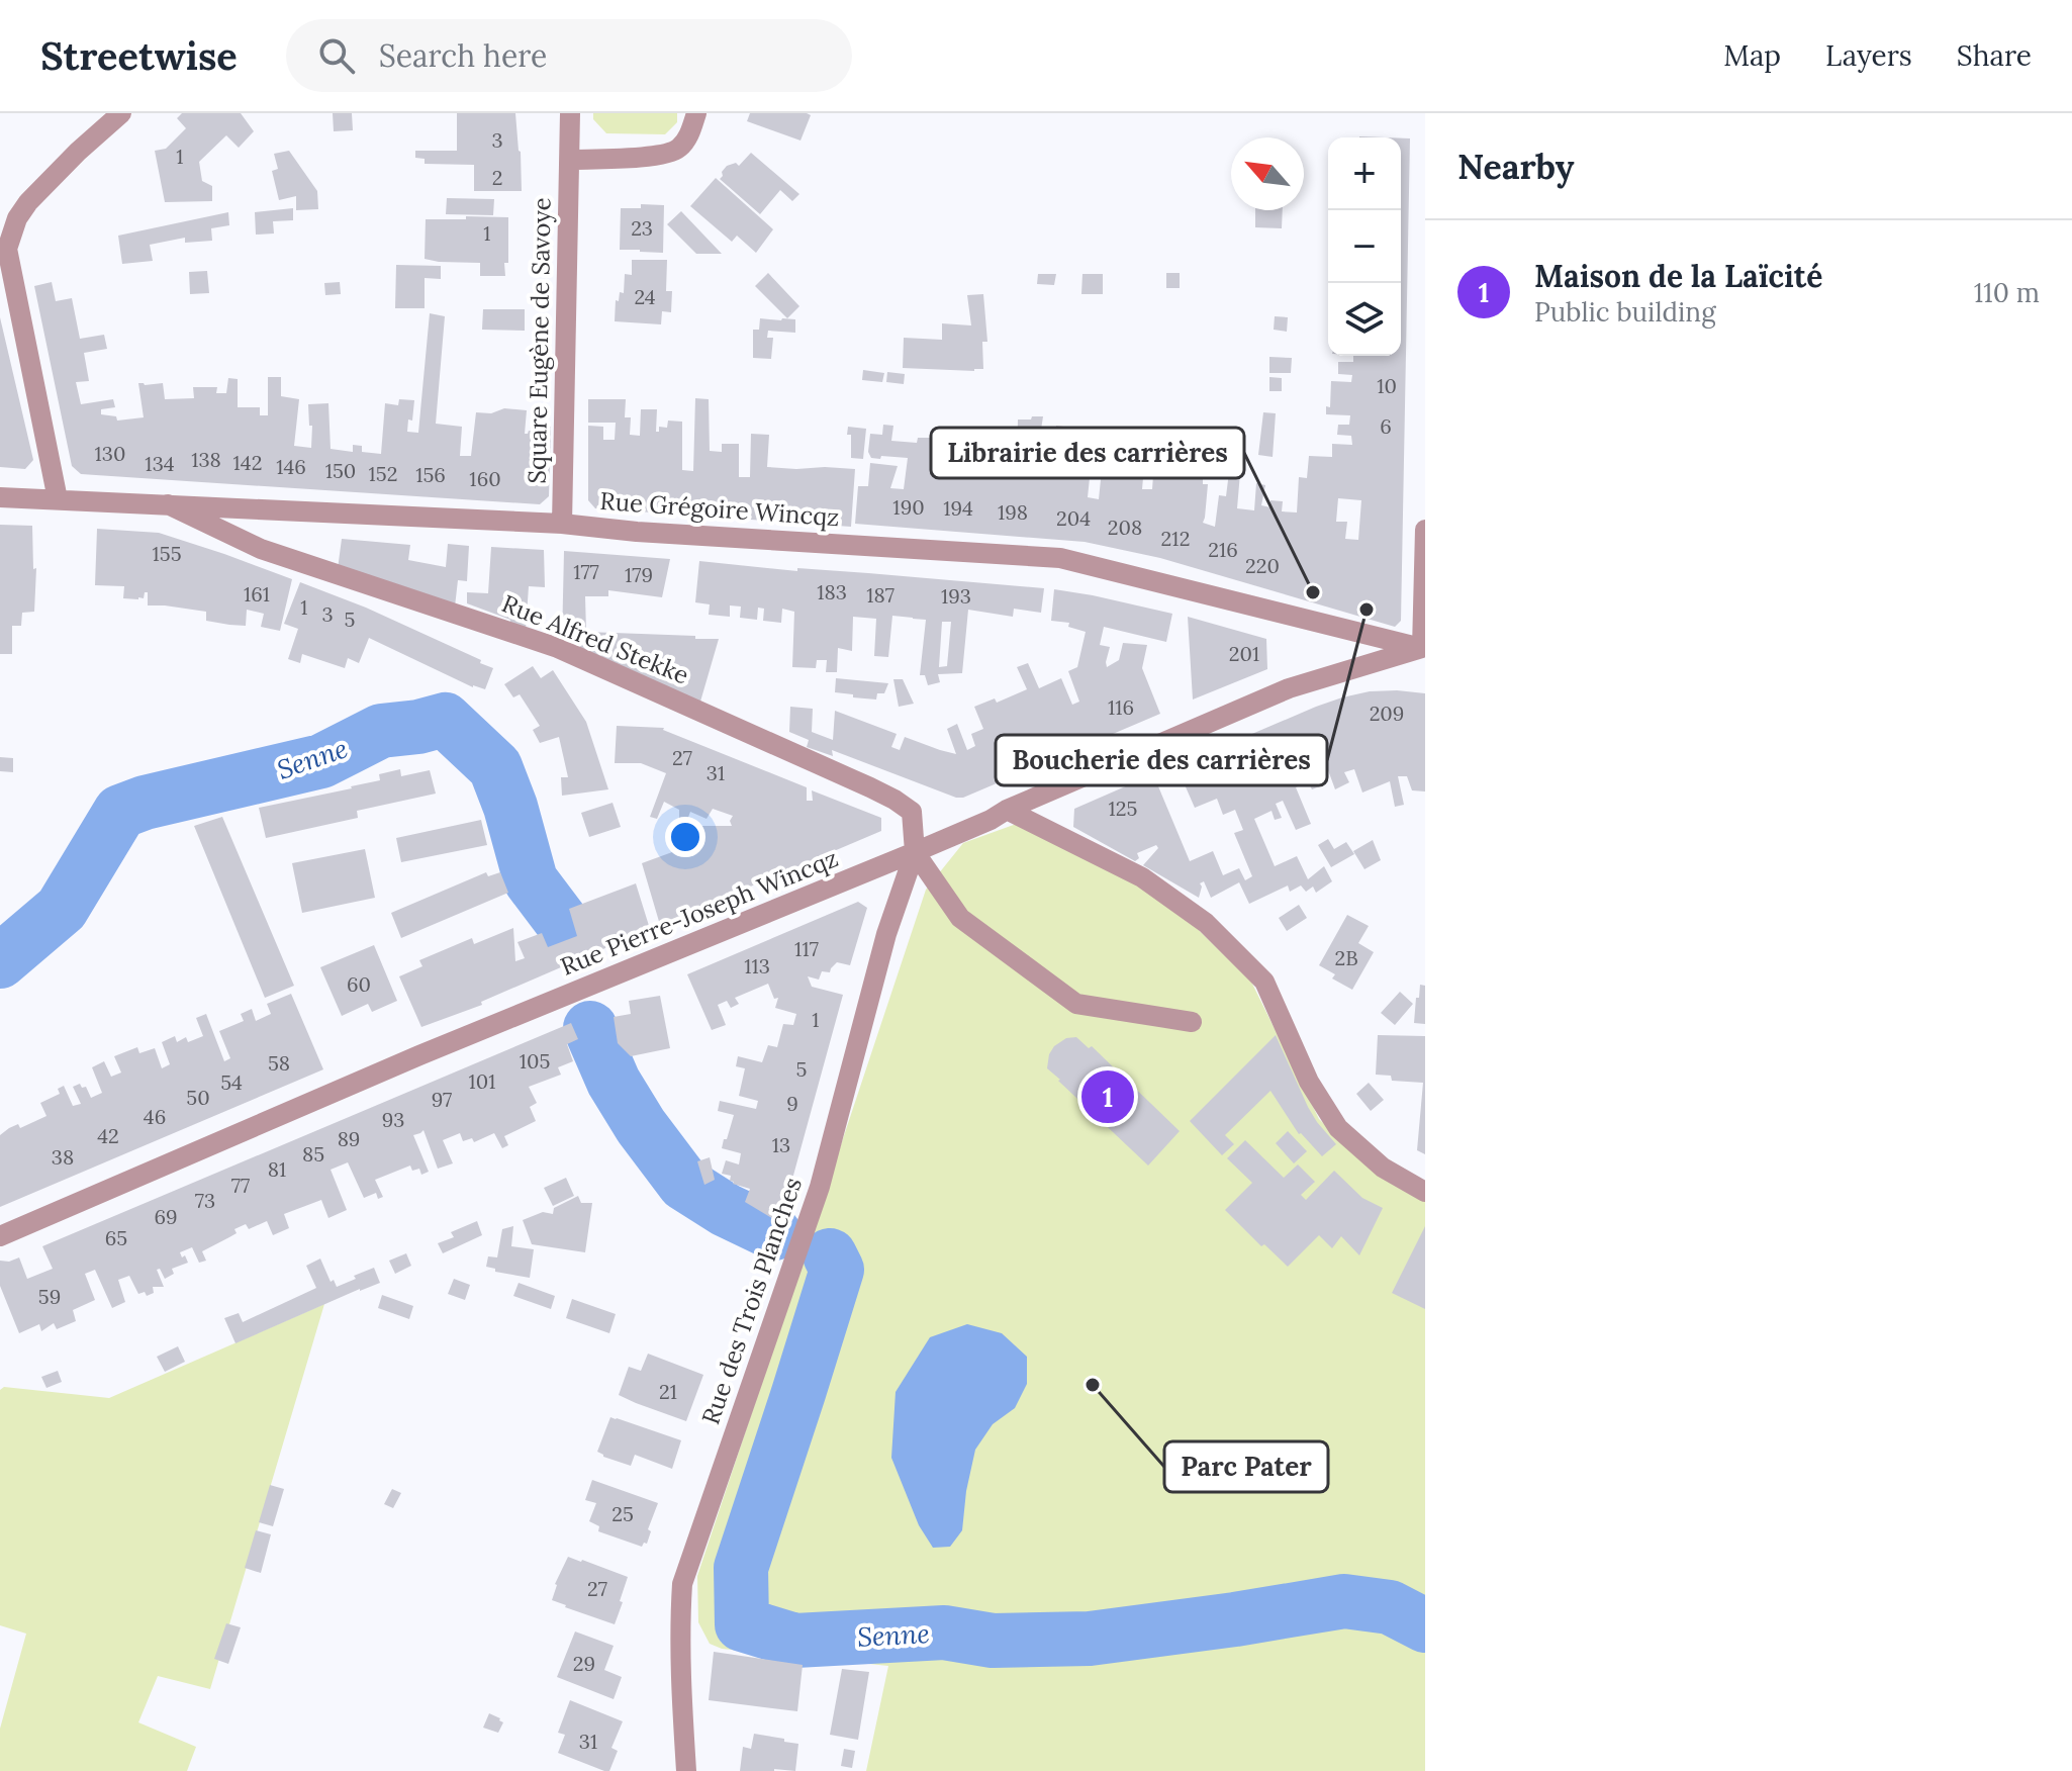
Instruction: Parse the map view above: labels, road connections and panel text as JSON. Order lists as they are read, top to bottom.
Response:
{
  "streets": {
    "street": [
      "Square Eugène de Savoye",
      "Rue Grégoire Wincqz",
      "Rue Alfred Stekke",
      "Rue Pierre-Joseph Wincqz",
      "Rue des Trois Planches"
    ]
  },
  "crossings": [
    ["Square Eugène de Savoye", "Rue Grégoire Wincqz"],
    ["Rue Grégoire Wincqz", "Rue Alfred Stekke"],
    ["Rue Grégoire Wincqz", "Rue Pierre-Joseph Wincqz"],
    ["Rue Alfred Stekke", "Rue Pierre-Joseph Wincqz"],
    ["Rue Alfred Stekke", "Rue des Trois Planches"],
    ["Rue Pierre-Joseph Wincqz", "Rue des Trois Planches"]
  ],
  "water": ["Senne"],
  "places": ["Librairie des carrières", "Boucherie des carrières", "Parc Pater"],
  "house_numbers": [
    "3",
    "1",
    "2",
    "23",
    "1",
    "24",
    "10",
    "6",
    "130",
    "138",
    "142",
    "134",
    "146",
    "150",
    "152",
    "156",
    "160",
    "190",
    "194",
    "198",
    "204",
    "208",
    "212",
    "216",
    "155",
    "220",
    "177",
    "179",
    "183",
    "161",
    "187",
    "193",
    "1",
    "3",
    "5",
    "201",
    "116",
    "209",
    "27",
    "31",
    "125",
    "117",
    "2B",
    "113",
    "60",
    "1",
    "105",
    "58",
    "5",
    "101",
    "54",
    "50",
    "97",
    "9",
    "46",
    "93",
    "42",
    "89",
    "13",
    "85",
    "38",
    "81",
    "77",
    "73",
    "69",
    "65",
    "59",
    "21",
    "25",
    "27",
    "29",
    "31"
  ],
  "north": "top left",
  "page": {
    "header": "Streetwise",
    "search": "Search here",
    "nav": ["Map", "Layers", "Share"],
    "heading": "Nearby",
    "map_buttons": ["+", "−"],
    "list": [
      {
        "mark": "1",
        "name": "Maison de la Laïcité",
        "note": "Public building",
        "value": "110 m"
      }
    ],
    "pins": "1"
  }
}
